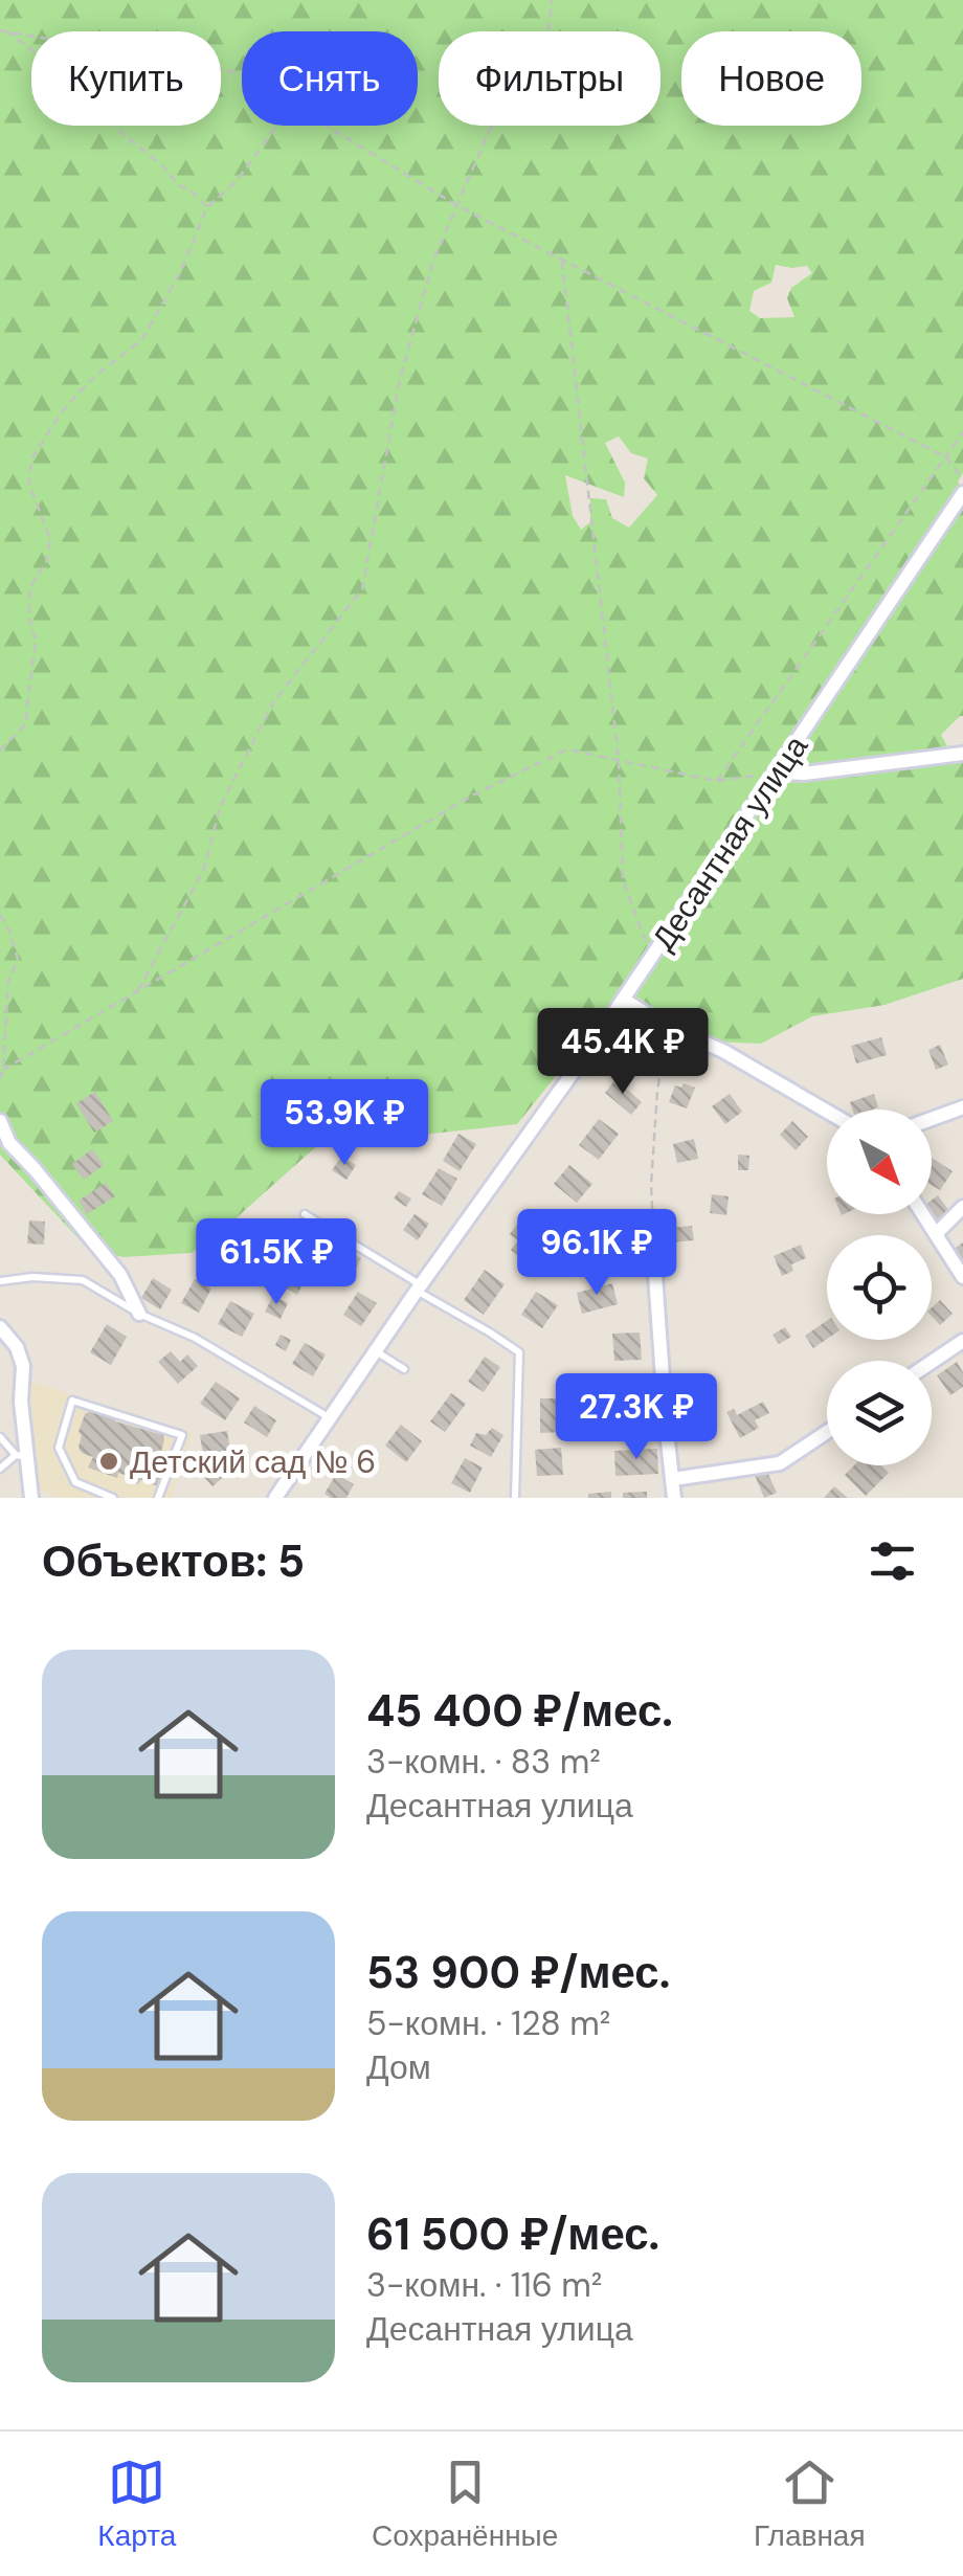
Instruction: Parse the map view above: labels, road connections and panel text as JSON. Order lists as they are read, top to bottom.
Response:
{
  "streets": {
    "street": ["Десантная улица"]
  },
  "places": ["Детский сад № 6"],
  "north": "bottom right",
  "page": {
    "chip": [
      "Купить",
      "Снять",
      "Фильтры",
      "Новое"
    ],
    "price": [
      "45.4K ₽",
      "53.9K ₽",
      "96.1K ₽",
      "61.5K ₽",
      "27.3K ₽"
    ],
    "heading": "Объектов: 5",
    "list": [
      {
        "name": "45 400 ₽/мес.",
        "note": "3-комн. · 83 m² · Десантная улица"
      },
      {
        "name": "53 900 ₽/мес.",
        "note": "5-комн. · 128 m² · Дом"
      },
      {
        "name": "61 500 ₽/мес.",
        "note": "3-комн. · 116 m² · Десантная улица"
      }
    ],
    "tabs": ["Карта", "Сохранённые", "Главная"]
  }
}
